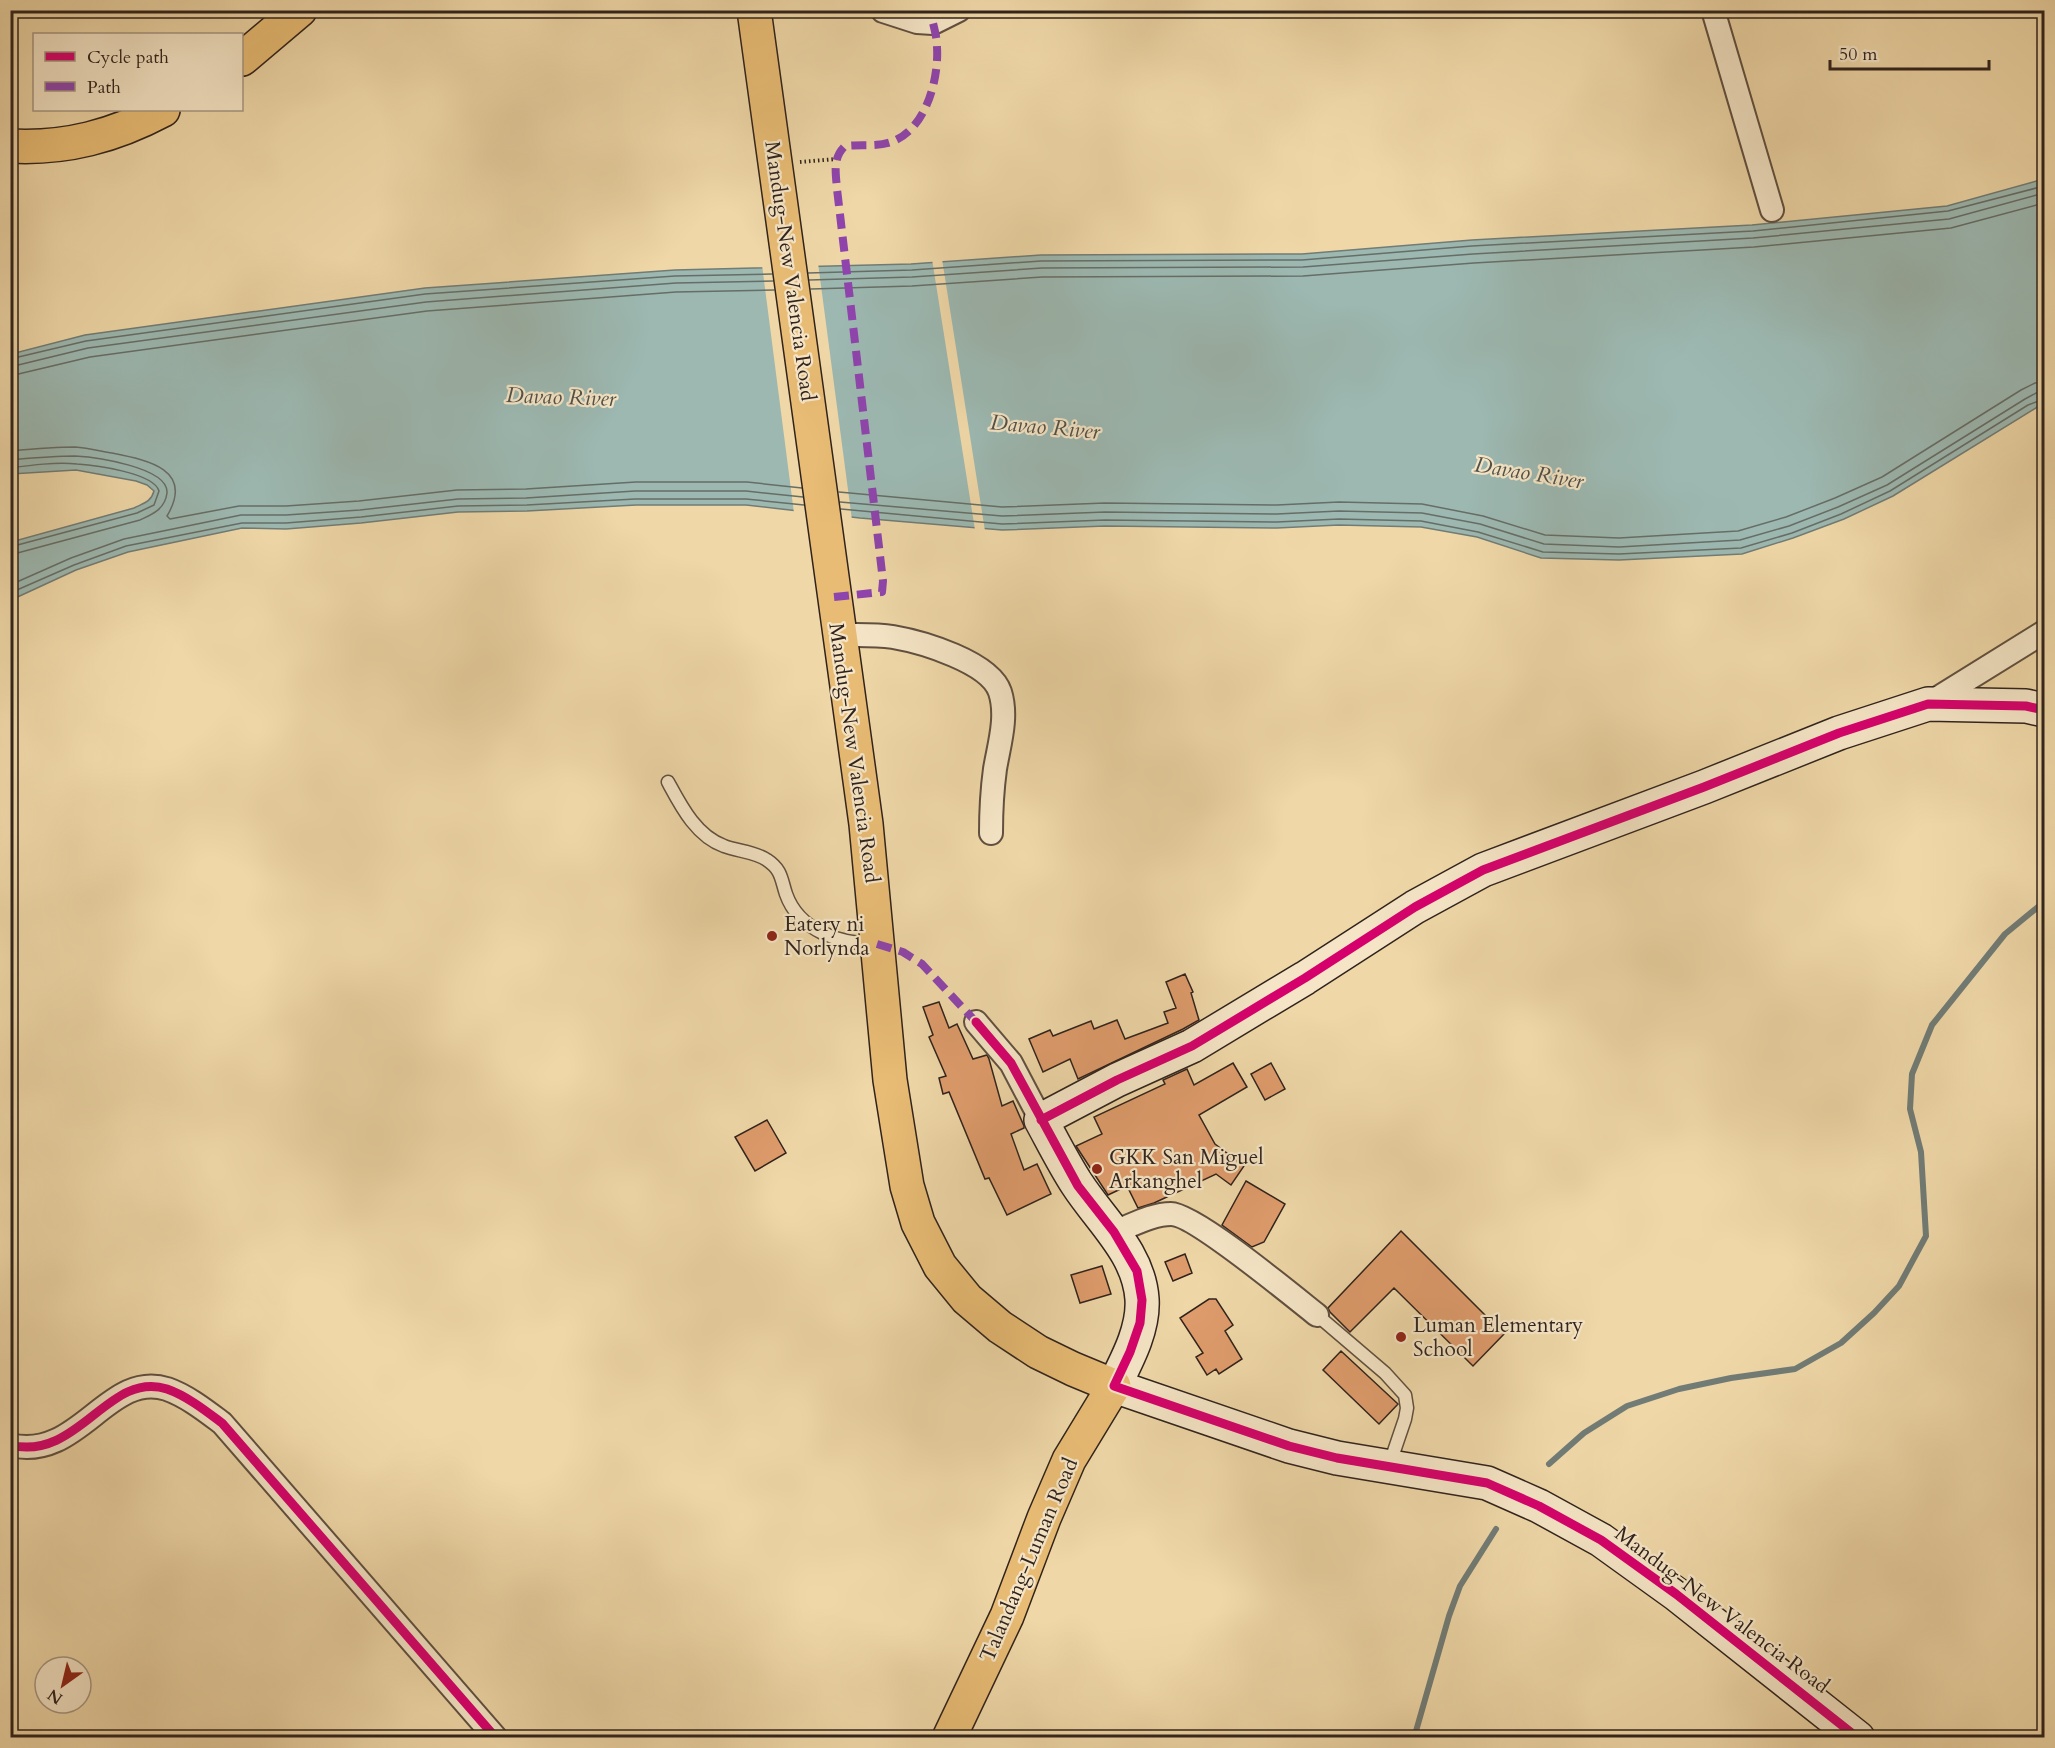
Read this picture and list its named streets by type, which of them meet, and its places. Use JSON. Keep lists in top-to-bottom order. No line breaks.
{"streets":{"main road":["Mandug-New Valencia Road","Talandang-Luman Road"]},"crossings":[["Mandug-New Valencia Road","Talandang-Luman Road"]],"water":["Davao River"],"places":["Eatery ni Norlynda","GKK San Miguel Arkanghel","Luman Elementary School"],"legend":["Cycle path","Path"],"scale_bar":"50 m","north":"bottom left"}
